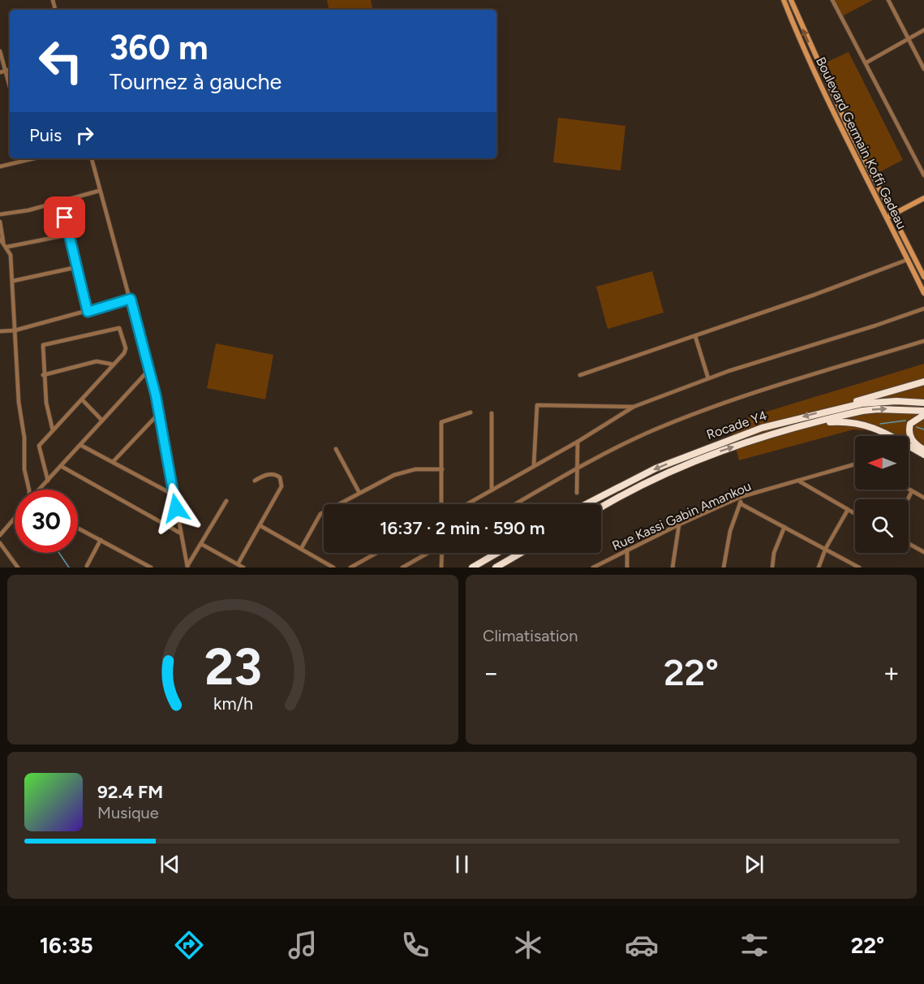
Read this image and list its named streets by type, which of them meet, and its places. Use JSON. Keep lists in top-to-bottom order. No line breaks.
{"streets":{"highway":["Rocade Y4"],"main road":["Boulevard Germain Koffi Gadeau"],"street":["Rue Kassi Gabin Amankou"]},"north":"left","page":{"turn":["360 m","Tournez à gauche"],"then":"Puis","limit":"30","trip":"16:37 · 2 min · 590 m","tile":"Climatisation","heat":["−","22°","+"],"song":["92.4 FM","Musique"],"tabs":["16:35","22°"],"gauge":["23","km/h"]}}
